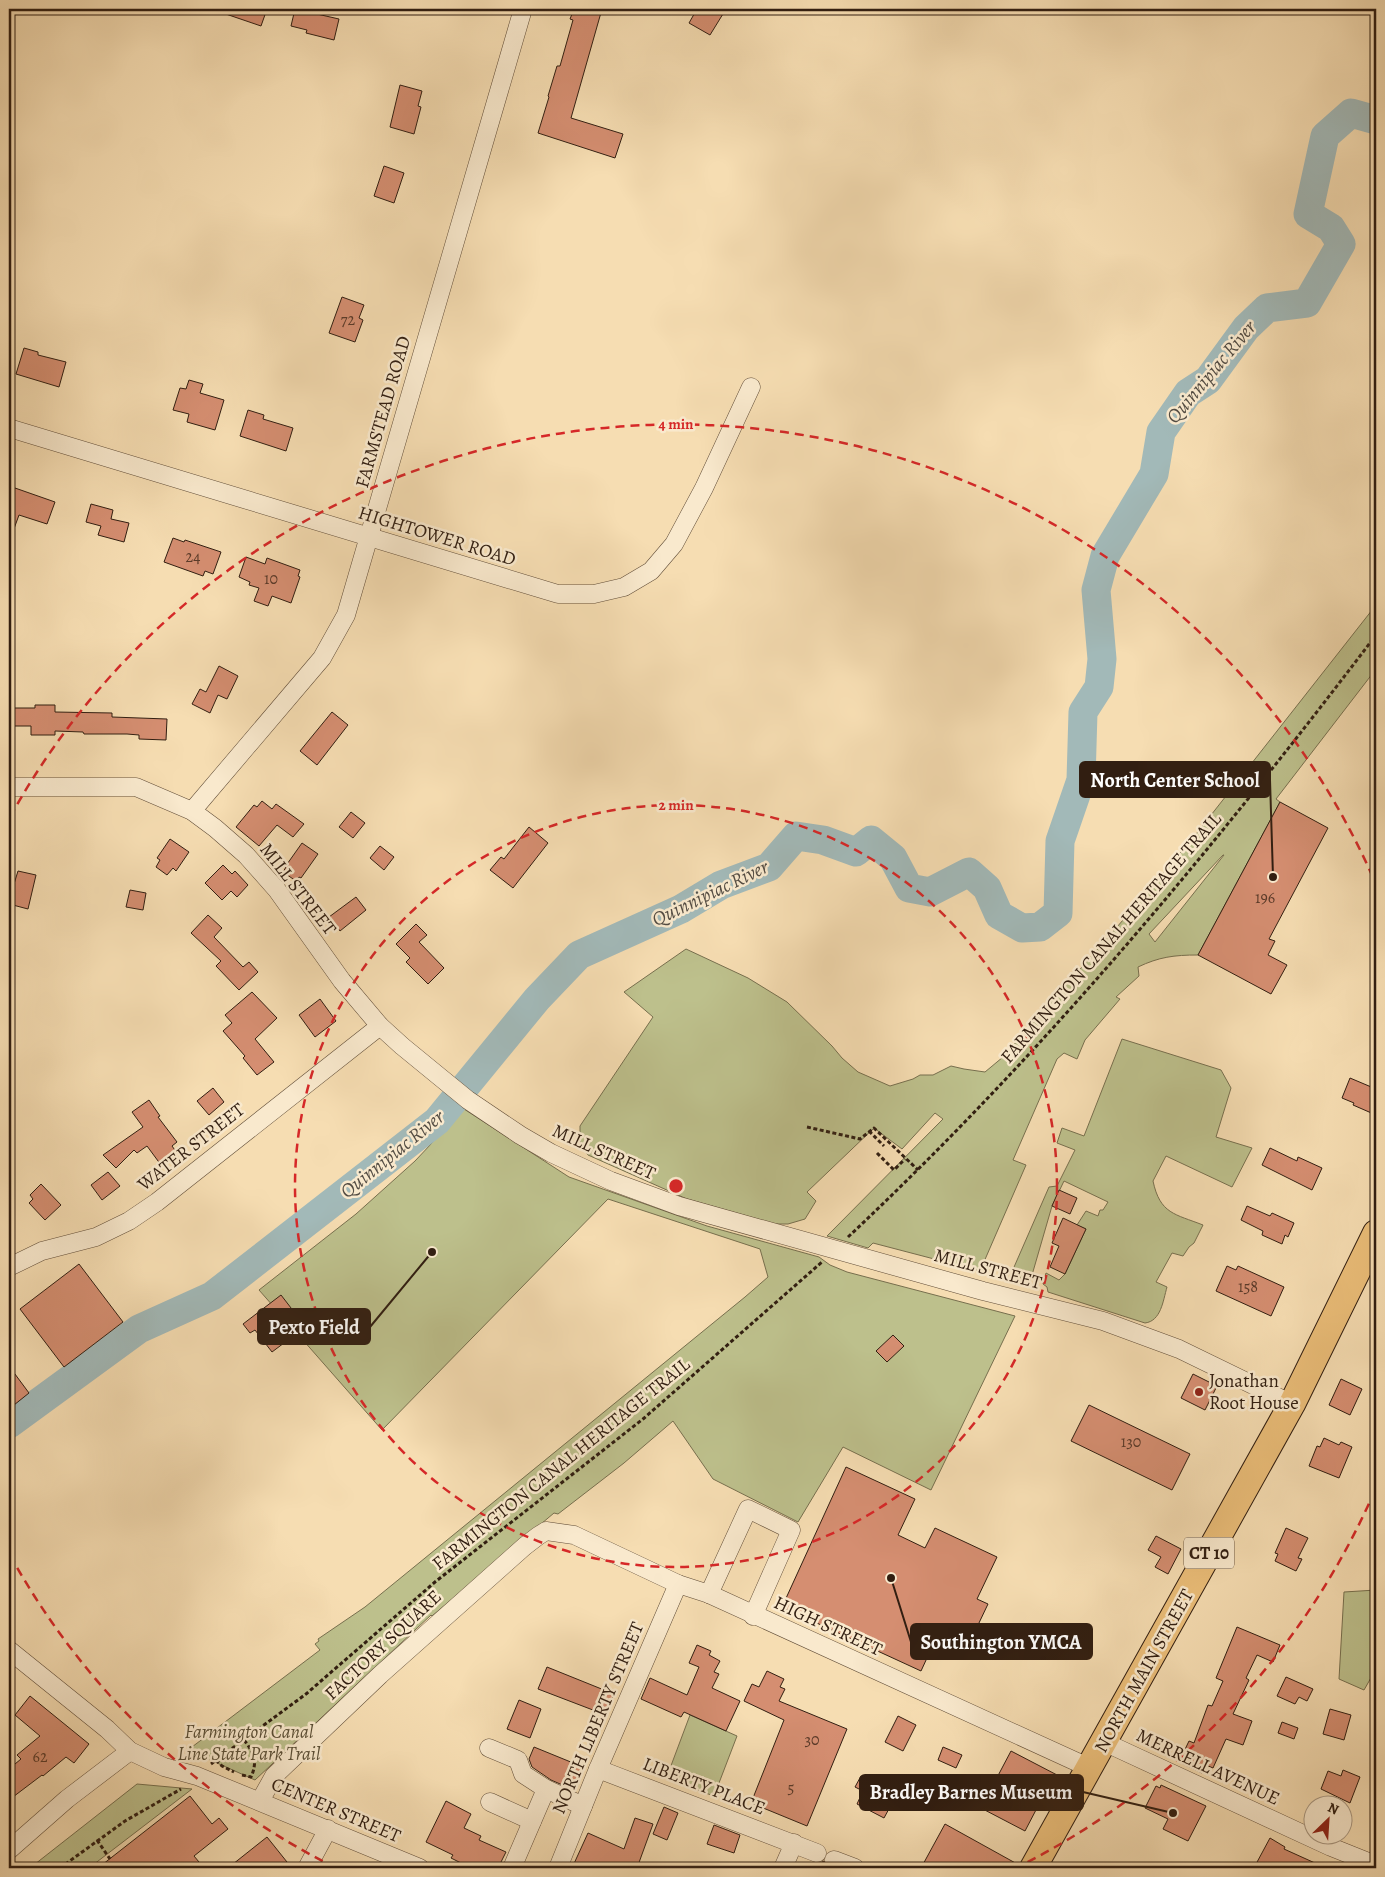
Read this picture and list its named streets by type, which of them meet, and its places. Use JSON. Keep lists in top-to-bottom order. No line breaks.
{"streets":{"highway":["CT 10","NORTH MAIN STREET"],"street":["FARMSTEAD ROAD","HIGHTOWER ROAD","MILL STREET","WATER STREET","HIGH STREET","FACTORY SQUARE","NORTH LIBERTY STREET","MERRELL AVENUE","LIBERTY PLACE","CENTER STREET"],"path":["FARMINGTON CANAL HERITAGE TRAIL"]},"crossings":[["FARMSTEAD ROAD","HIGHTOWER ROAD"],["FARMSTEAD ROAD","MILL STREET"],["MILL STREET","WATER STREET"],["MILL STREET","NORTH MAIN STREET"],["HIGH STREET","FACTORY SQUARE"],["HIGH STREET","NORTH MAIN STREET"],["HIGH STREET","NORTH LIBERTY STREET"],["FACTORY SQUARE","CENTER STREET"],["NORTH MAIN STREET","MERRELL AVENUE"],["NORTH LIBERTY STREET","LIBERTY PLACE"]],"water":["Quinnipiac River"],"parks":["Farmington Canal Line State Park Trail"],"places":["North Center School","Pexto Field","Jonathan Root House","Southington YMCA","Bradley Barnes Museum"],"house_numbers":["72","24","10","196","158","130","30","62","5"],"north":"top right","rings":["4 min","2 min"]}
